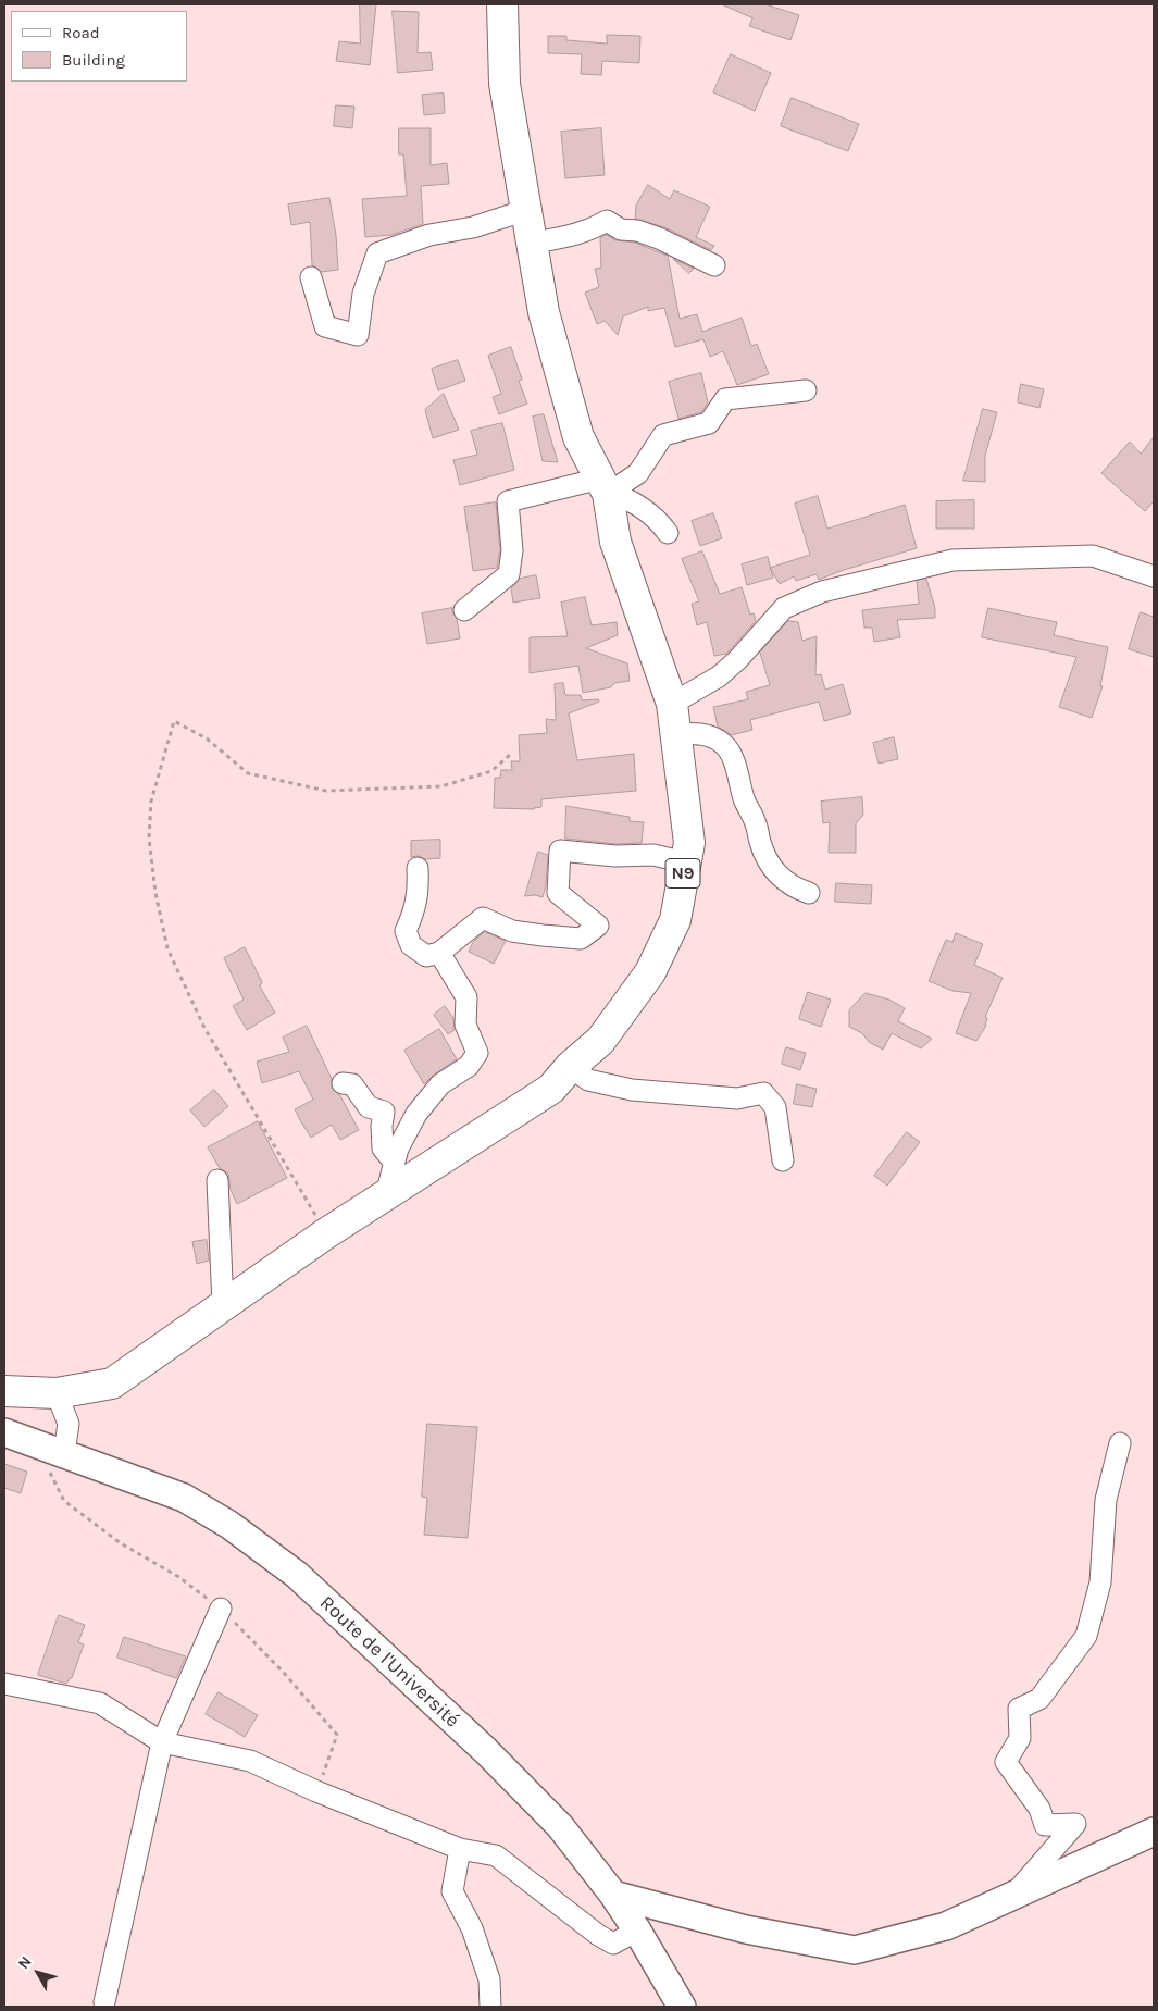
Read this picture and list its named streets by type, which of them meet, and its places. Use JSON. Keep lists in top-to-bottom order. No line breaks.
{"streets":{"highway":["N9"],"main road":["Route de l'Université"]},"legend":["Road","Building"],"north":"top left"}
